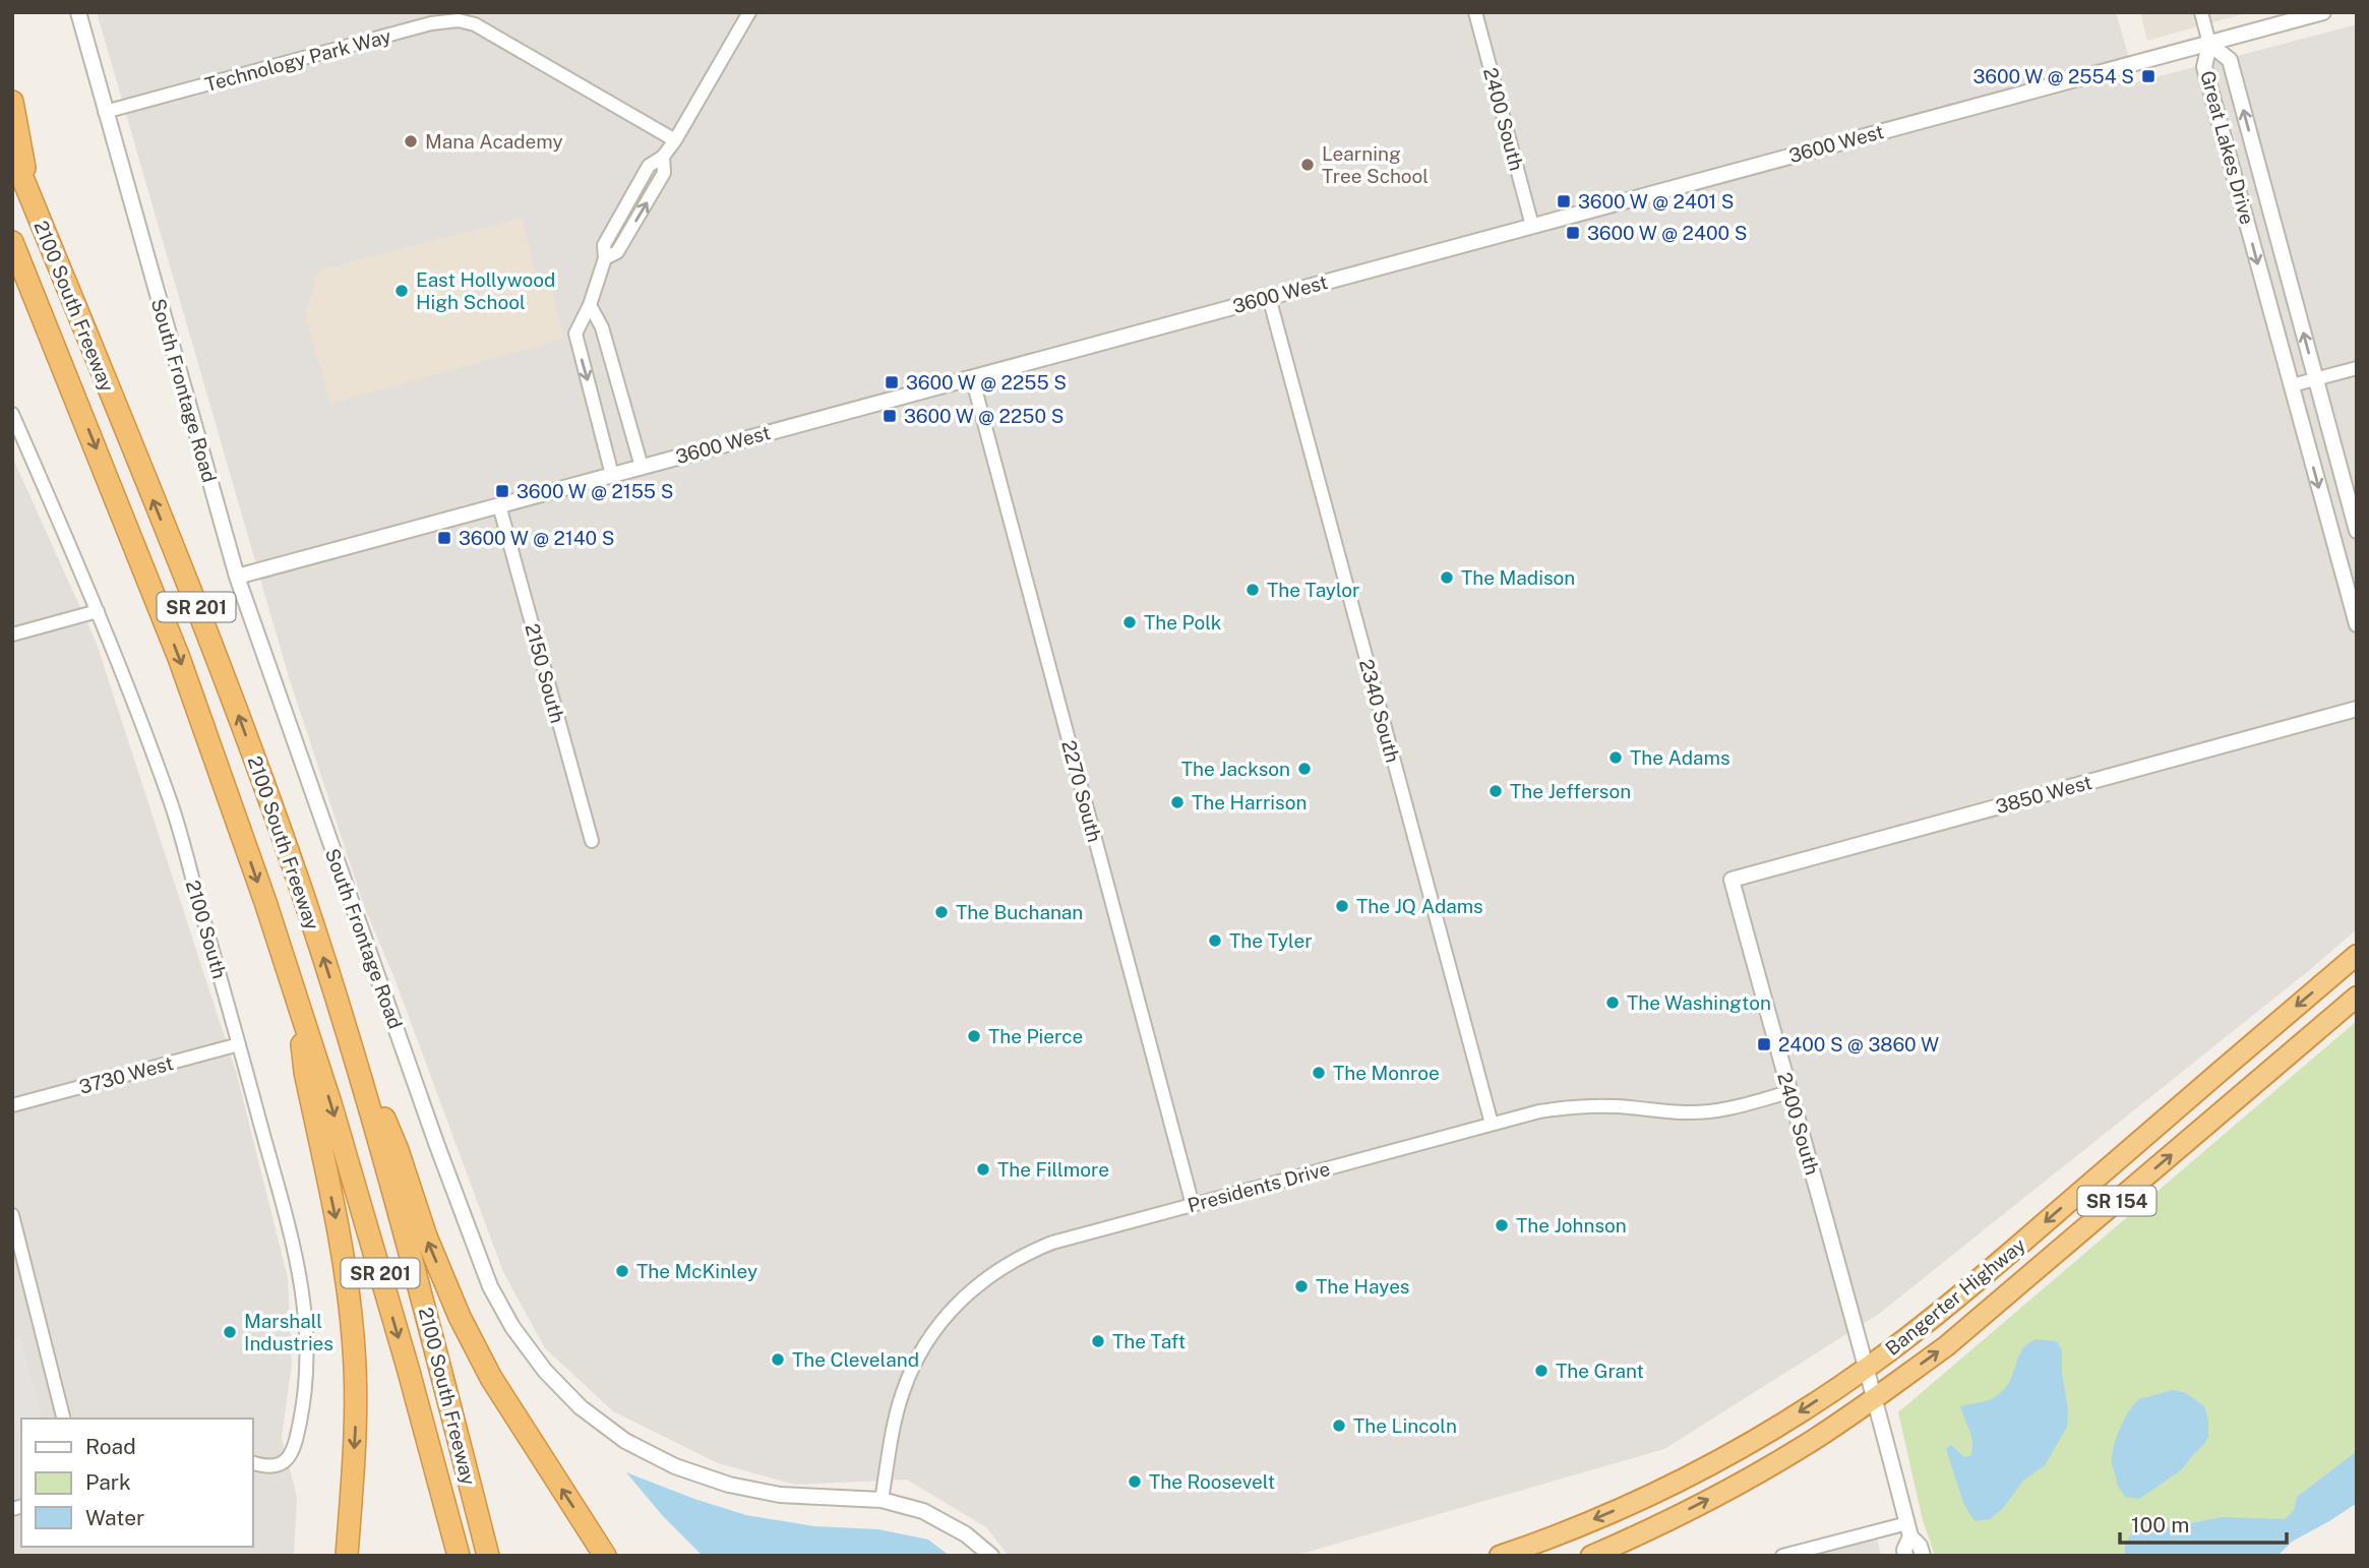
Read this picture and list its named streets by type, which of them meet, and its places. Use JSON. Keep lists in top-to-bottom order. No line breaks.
{"streets":{"highway":["2100 South Freeway","SR 201","SR 154","Bangerter Highway"],"street":["Technology Park Way","2400 South","3600 West","Great Lakes Drive","South Frontage Road","2150 South","2340 South","2270 South","3850 West","2100 South","3730 West","Presidents Drive"]},"crossings":[["Technology Park Way","South Frontage Road"],["2400 South","3600 West"],["2400 South","3850 West"],["2400 South","Presidents Drive"],["2400 South","Bangerter Highway"],["3600 West","Great Lakes Drive"],["3600 West","South Frontage Road"],["3600 West","2150 South"],["3600 West","2340 South"],["3600 West","2270 South"],["South Frontage Road","Presidents Drive"],["2340 South","Presidents Drive"],["2270 South","Presidents Drive"],["2100 South","3730 West"]],"places":{"transit":["3600 W @ 2554 S","3600 W @ 2401 S","3600 W @ 2400 S","3600 W @ 2255 S","3600 W @ 2250 S","3600 W @ 2155 S","3600 W @ 2140 S","2400 S @ 3860 W"],"other":["Mana Academy","Learning Tree School","East Hollywood High School","The Madison","The Taylor","The Polk","The Adams","The Jackson","The Jefferson","The Harrison","The JQ Adams","The Buchanan","The Tyler","The Washington","The Pierce","The Monroe","The Fillmore","The Johnson","The McKinley","The Hayes","Marshall Industries","The Taft","The Cleveland","The Grant","The Lincoln","The Roosevelt"]},"legend":["Road","Park","Water"],"scale_bar":"100 m"}
